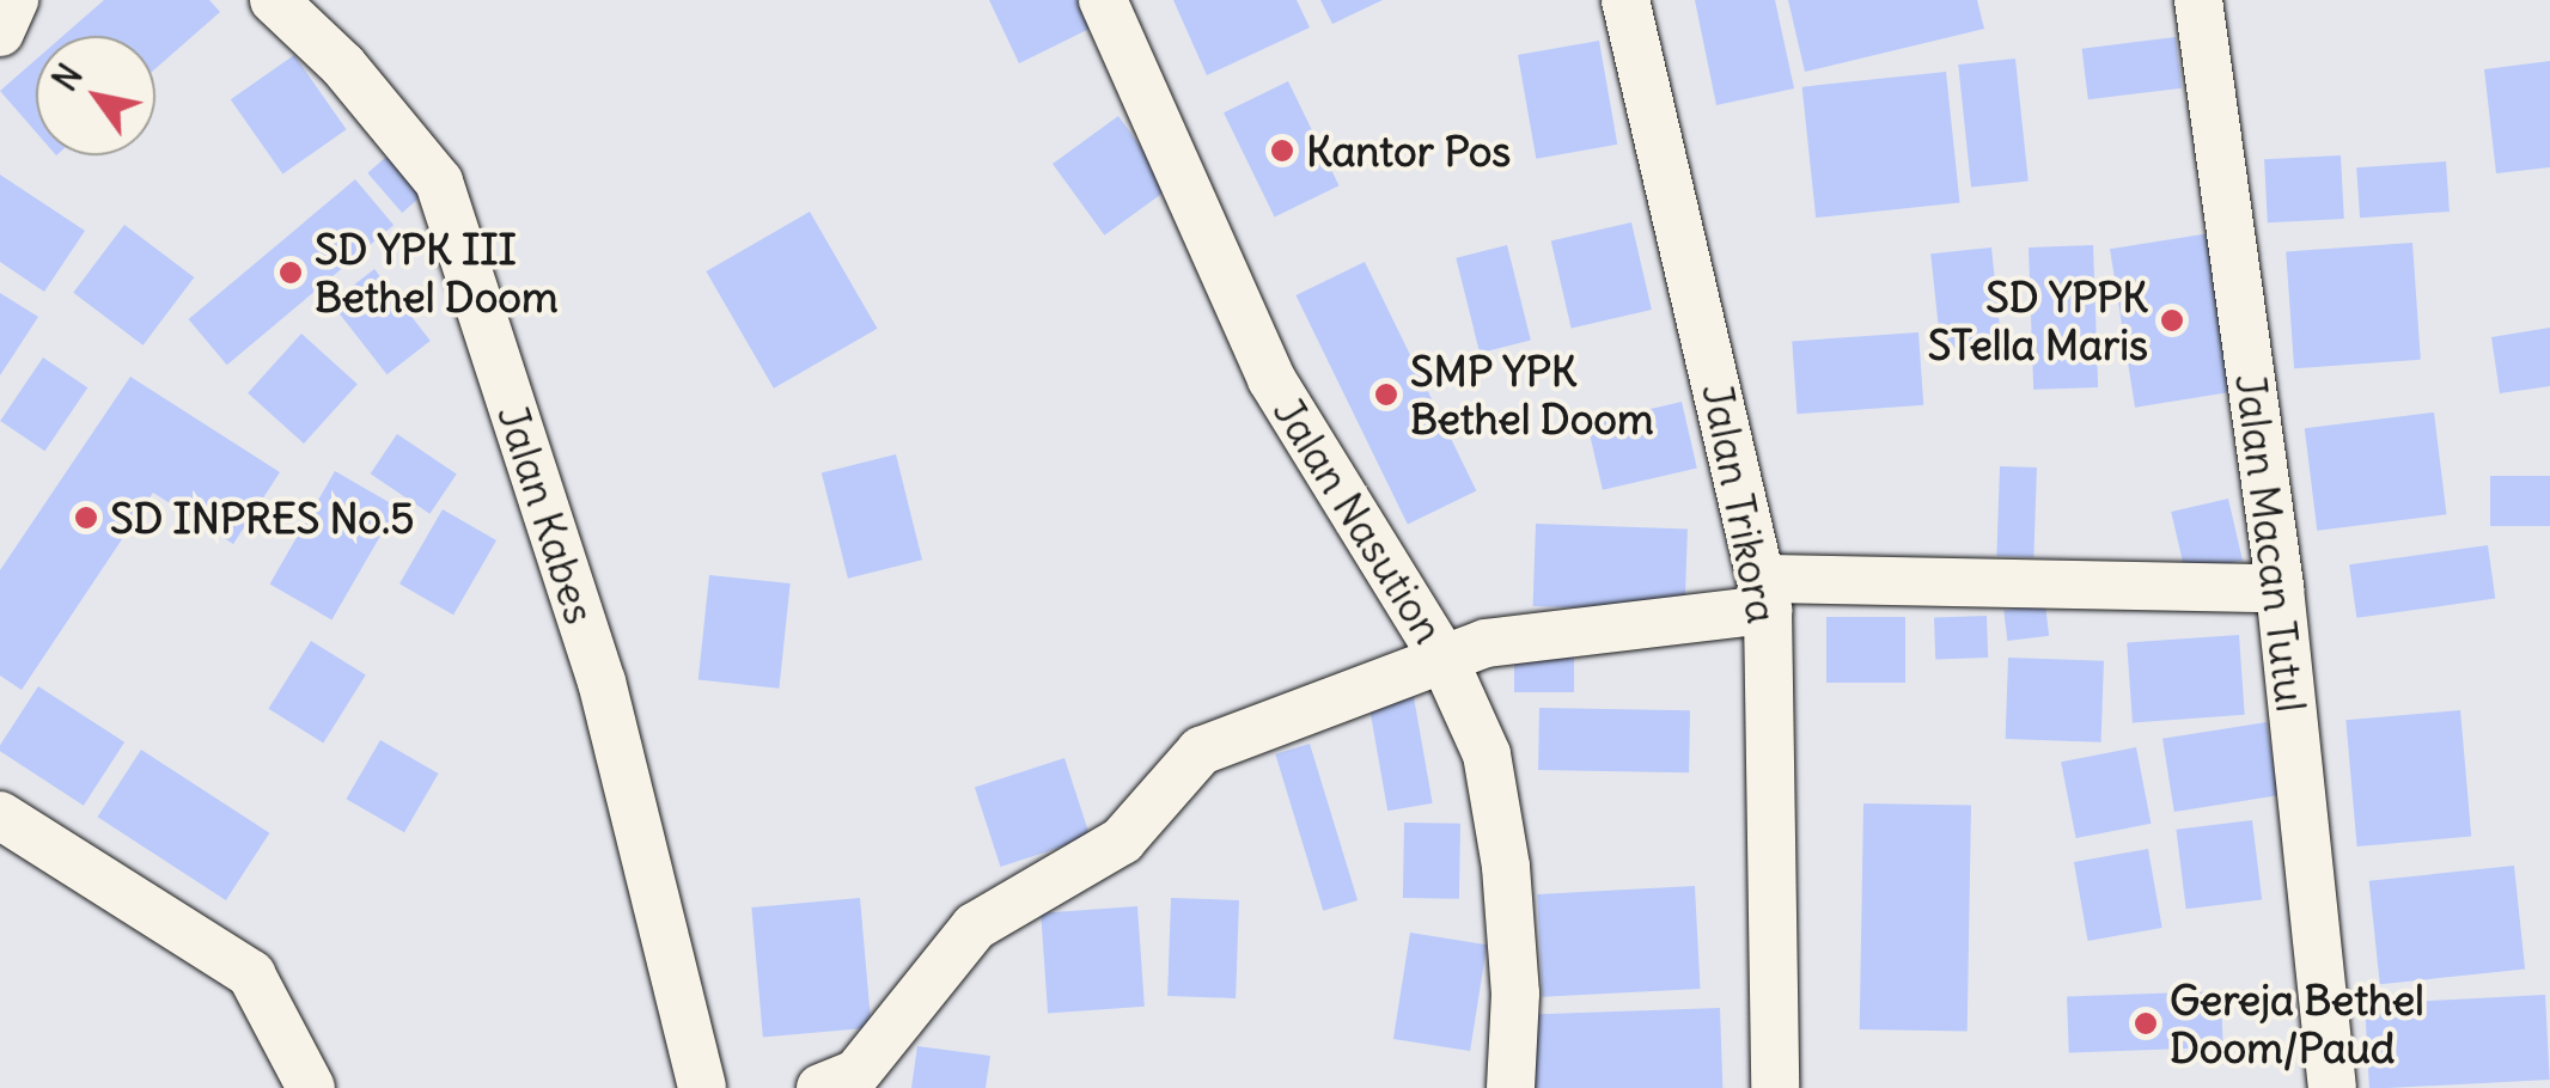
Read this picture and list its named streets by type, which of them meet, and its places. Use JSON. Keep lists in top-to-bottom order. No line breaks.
{"streets":{"street":["Jalan Trikora","Jalan Kabes","Jalan Nasution","Jalan Macan Tutul"]},"places":["Kantor Pos","SD YPK III Bethel Doom","SD YPPK STella Maris","SMP YPK Bethel Doom","SD INPRES No.5","Gereja Bethel Doom/Paud"],"north":"top left"}
